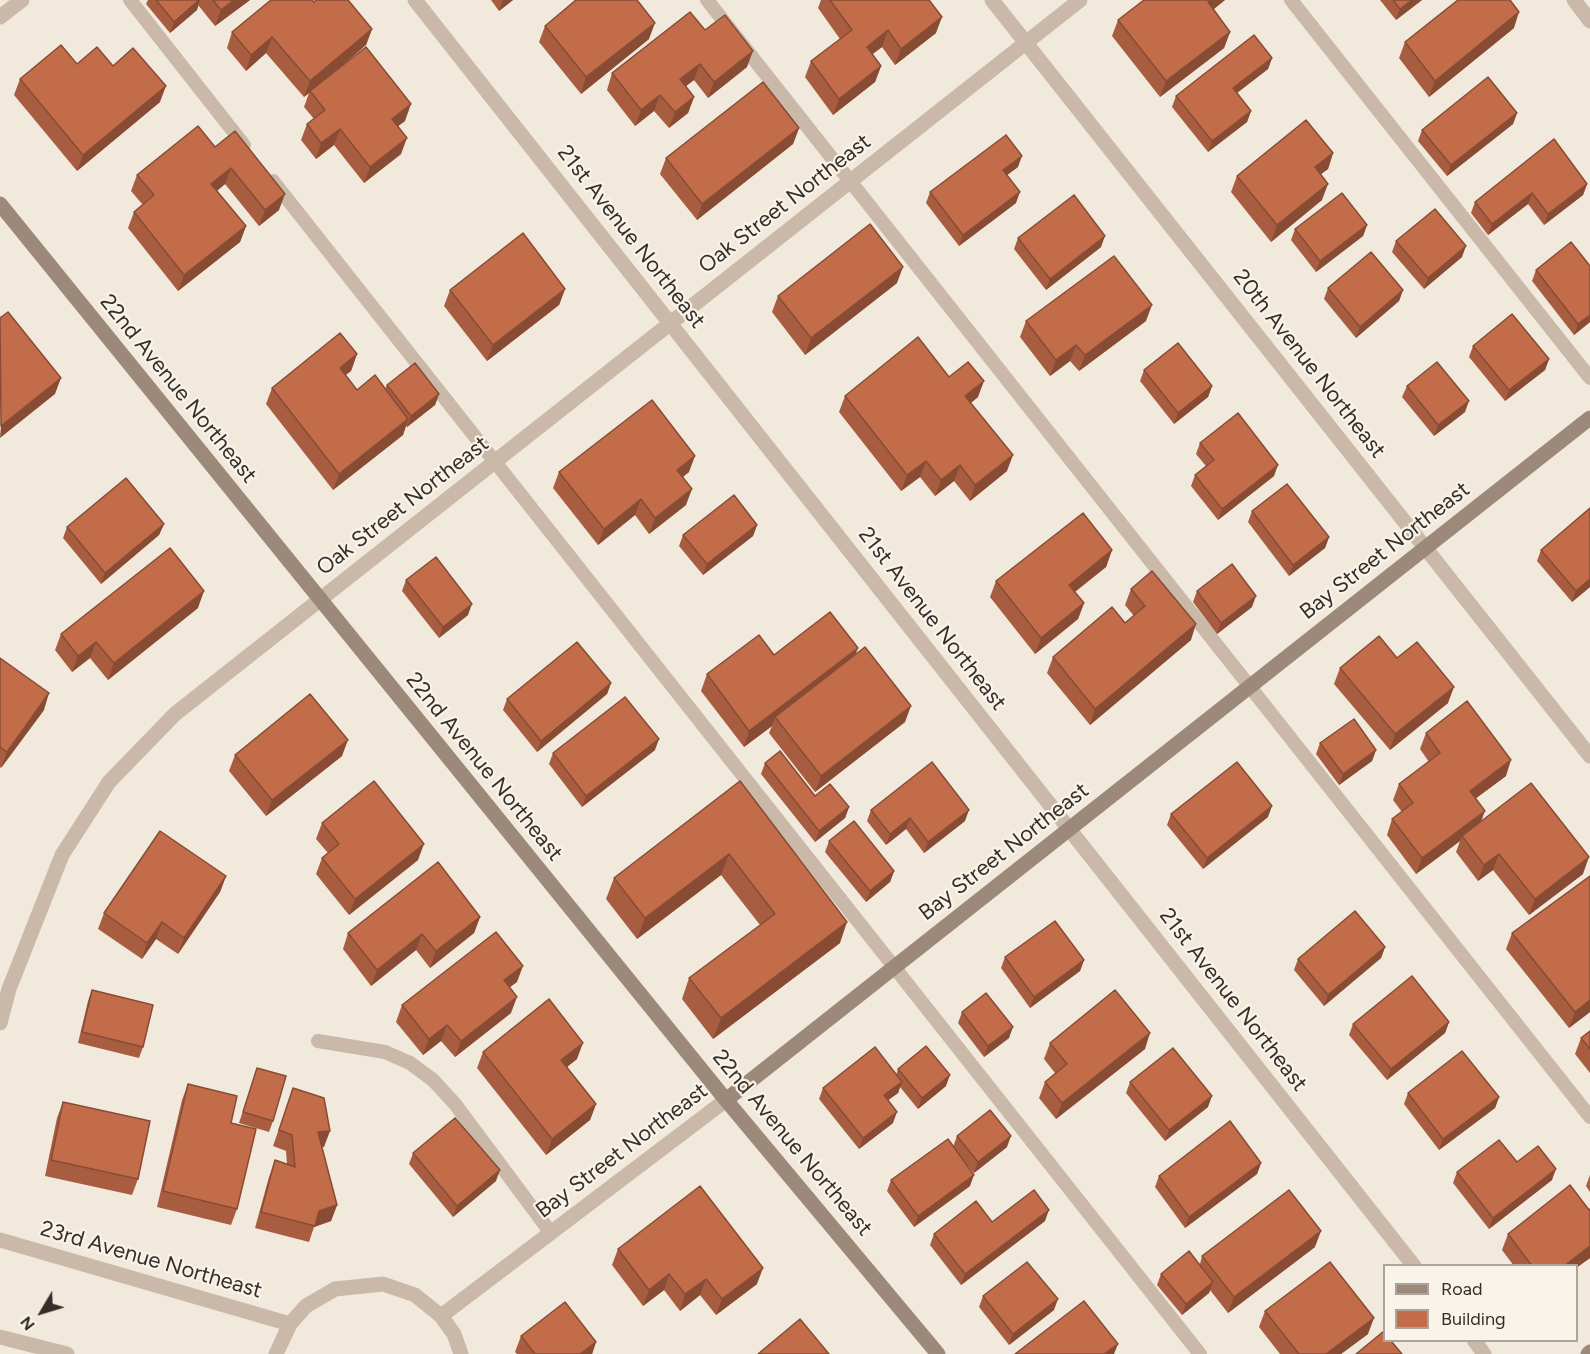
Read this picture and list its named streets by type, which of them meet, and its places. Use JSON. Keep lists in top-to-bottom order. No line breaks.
{"streets":{"street":["Oak Street Northeast","21st Avenue Northeast","20th Avenue Northeast","22nd Avenue Northeast","Bay Street Northeast","23rd Avenue Northeast"]},"crossings":[["Oak Street Northeast","21st Avenue Northeast"],["Oak Street Northeast","20th Avenue Northeast"],["Oak Street Northeast","22nd Avenue Northeast"],["21st Avenue Northeast","Bay Street Northeast"],["20th Avenue Northeast","Bay Street Northeast"],["22nd Avenue Northeast","Bay Street Northeast"]],"legend":["Road","Building"],"north":"bottom left"}
